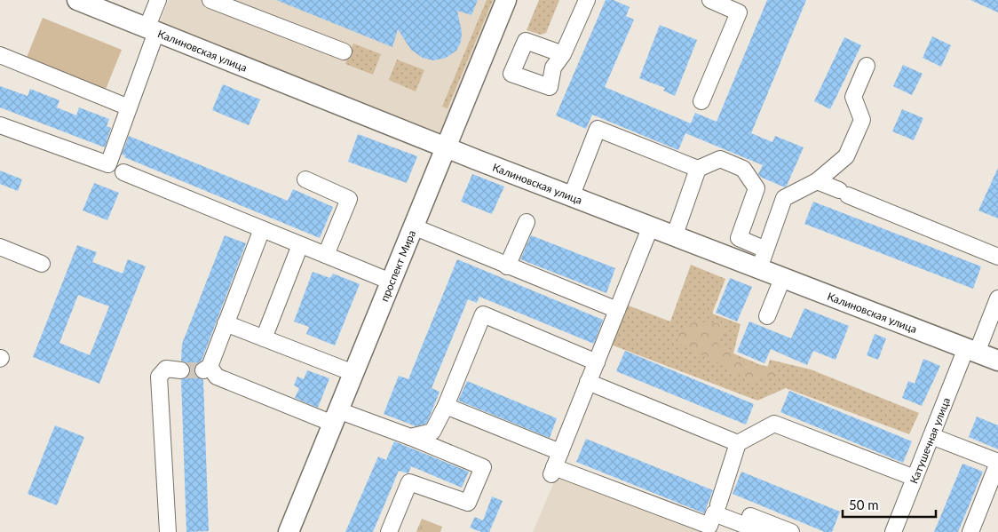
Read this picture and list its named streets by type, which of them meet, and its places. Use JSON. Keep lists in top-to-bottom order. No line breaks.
{"streets":{"main road":["Калиновская улица","проспект Мира"],"street":["Катушечная улица"]},"crossings":[["Калиновская улица","проспект Мира"],["Калиновская улица","Катушечная улица"]],"scale_bar":"50 m"}
